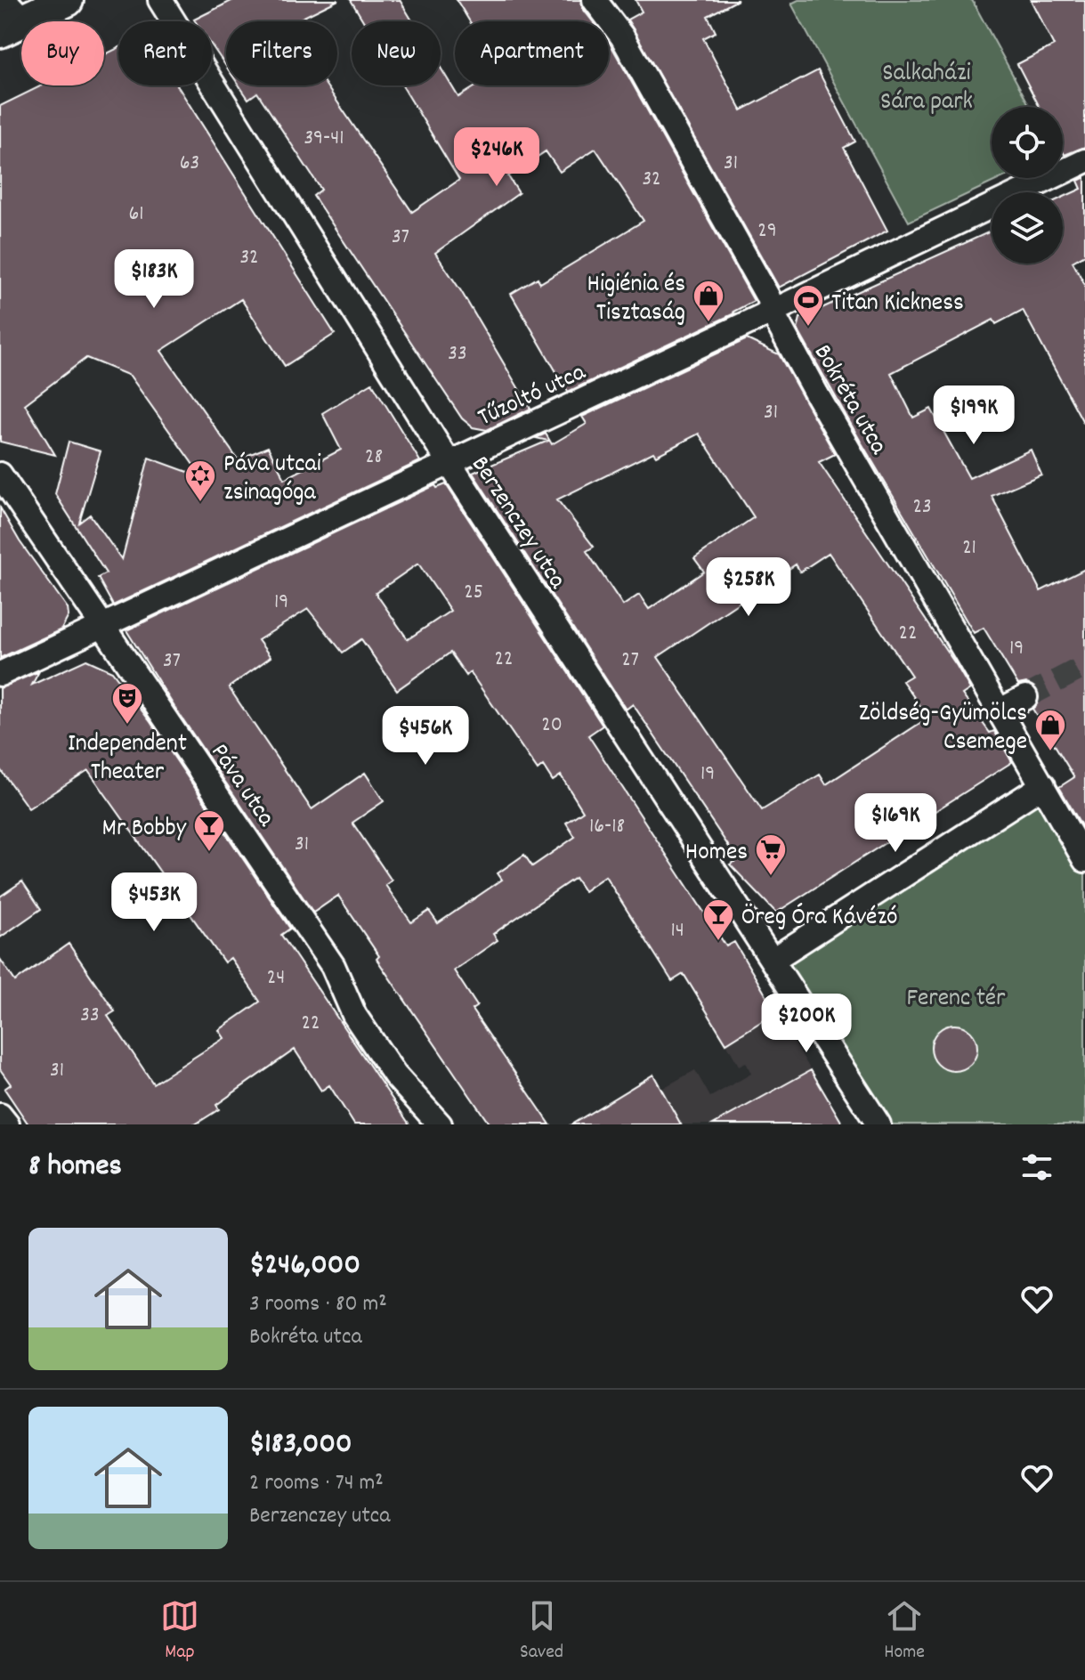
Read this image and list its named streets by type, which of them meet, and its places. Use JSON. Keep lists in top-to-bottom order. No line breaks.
{"streets":{"street":["Tűzoltó utca","Bokréta utca","Berzenczey utca","Páva utca"]},"crossings":[["Tűzoltó utca","Bokréta utca"],["Tűzoltó utca","Berzenczey utca"],["Tűzoltó utca","Páva utca"]],"parks":["Salkaházi Sára park","Ferenc tér"],"places":{"shop":["Higiénia és Tisztaság","Zöldség-Gyümölcs Csemege"],"sports":["Titan Kickness"],"synagogue":["Páva utcai zsinagóga"],"theatre":["Independent Theater"],"bar":["Mr Bobby","Öreg Óra Kávézó"],"supermarket":["Homes"]},"house_numbers":["39-41","63","31","32","61","29","37","32","33","31","28","23","21","25","19","22","19","22","27","37","20","19","16-18","31","14","24","33","22","31"],"page":{"chip":["Buy","Rent","Filters","New","Apartment"],"price":["$246K","$183K","$199K","$258K","$456K","$169K","$453K","$200K"],"heading":"8 homes","list":[{"name":"$246,000","note":"3 rooms · 80 m² · Bokréta utca"},{"name":"$183,000","note":"2 rooms · 74 m² · Berzenczey utca"}],"tabs":["Map","Saved","Home"]}}
